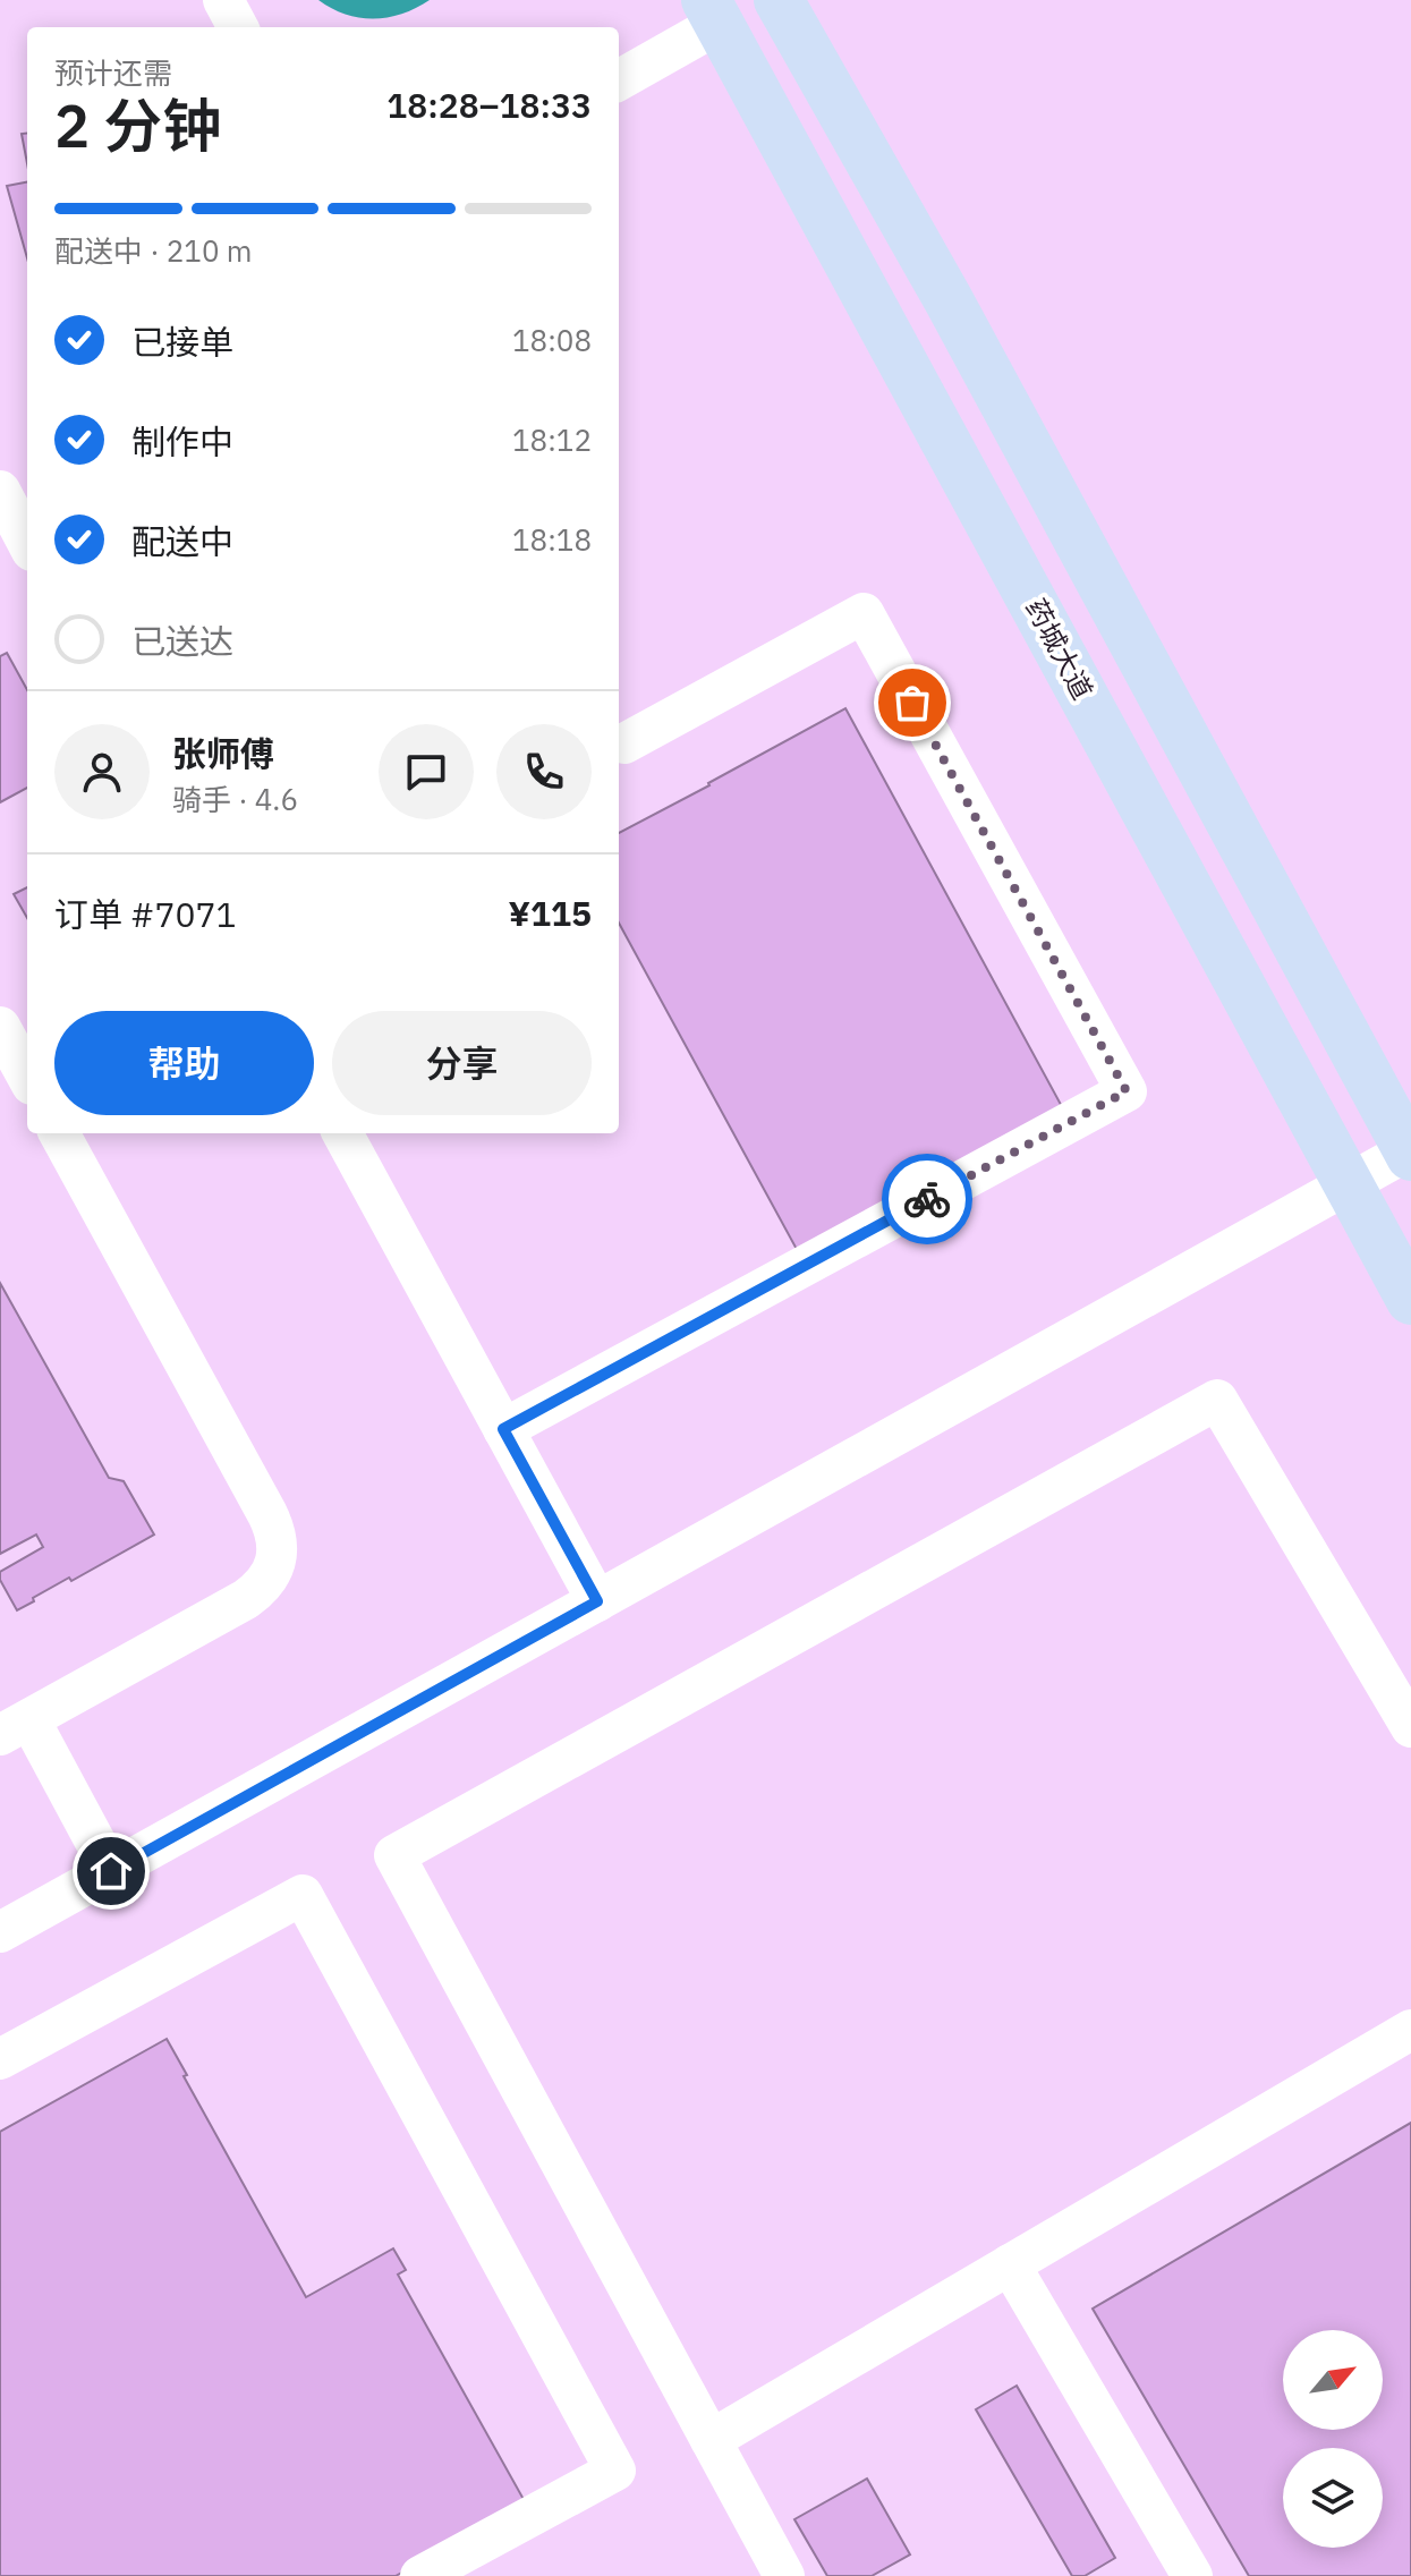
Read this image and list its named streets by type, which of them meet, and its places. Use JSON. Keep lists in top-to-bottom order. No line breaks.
{"streets":{"main road":["药城大道"]},"north":"top right","page":{"heading":["2 分钟","预计还需","18:28–18:33"],"panel":["张师傅","骑手 · 4.6","订单 #7071","¥115"],"bar":"配送中 · 210 m","list":[["已接单","18:08"],["制作中","18:12"],["配送中","18:18"],"已送达"],"buttons":["帮助","分享"]}}
